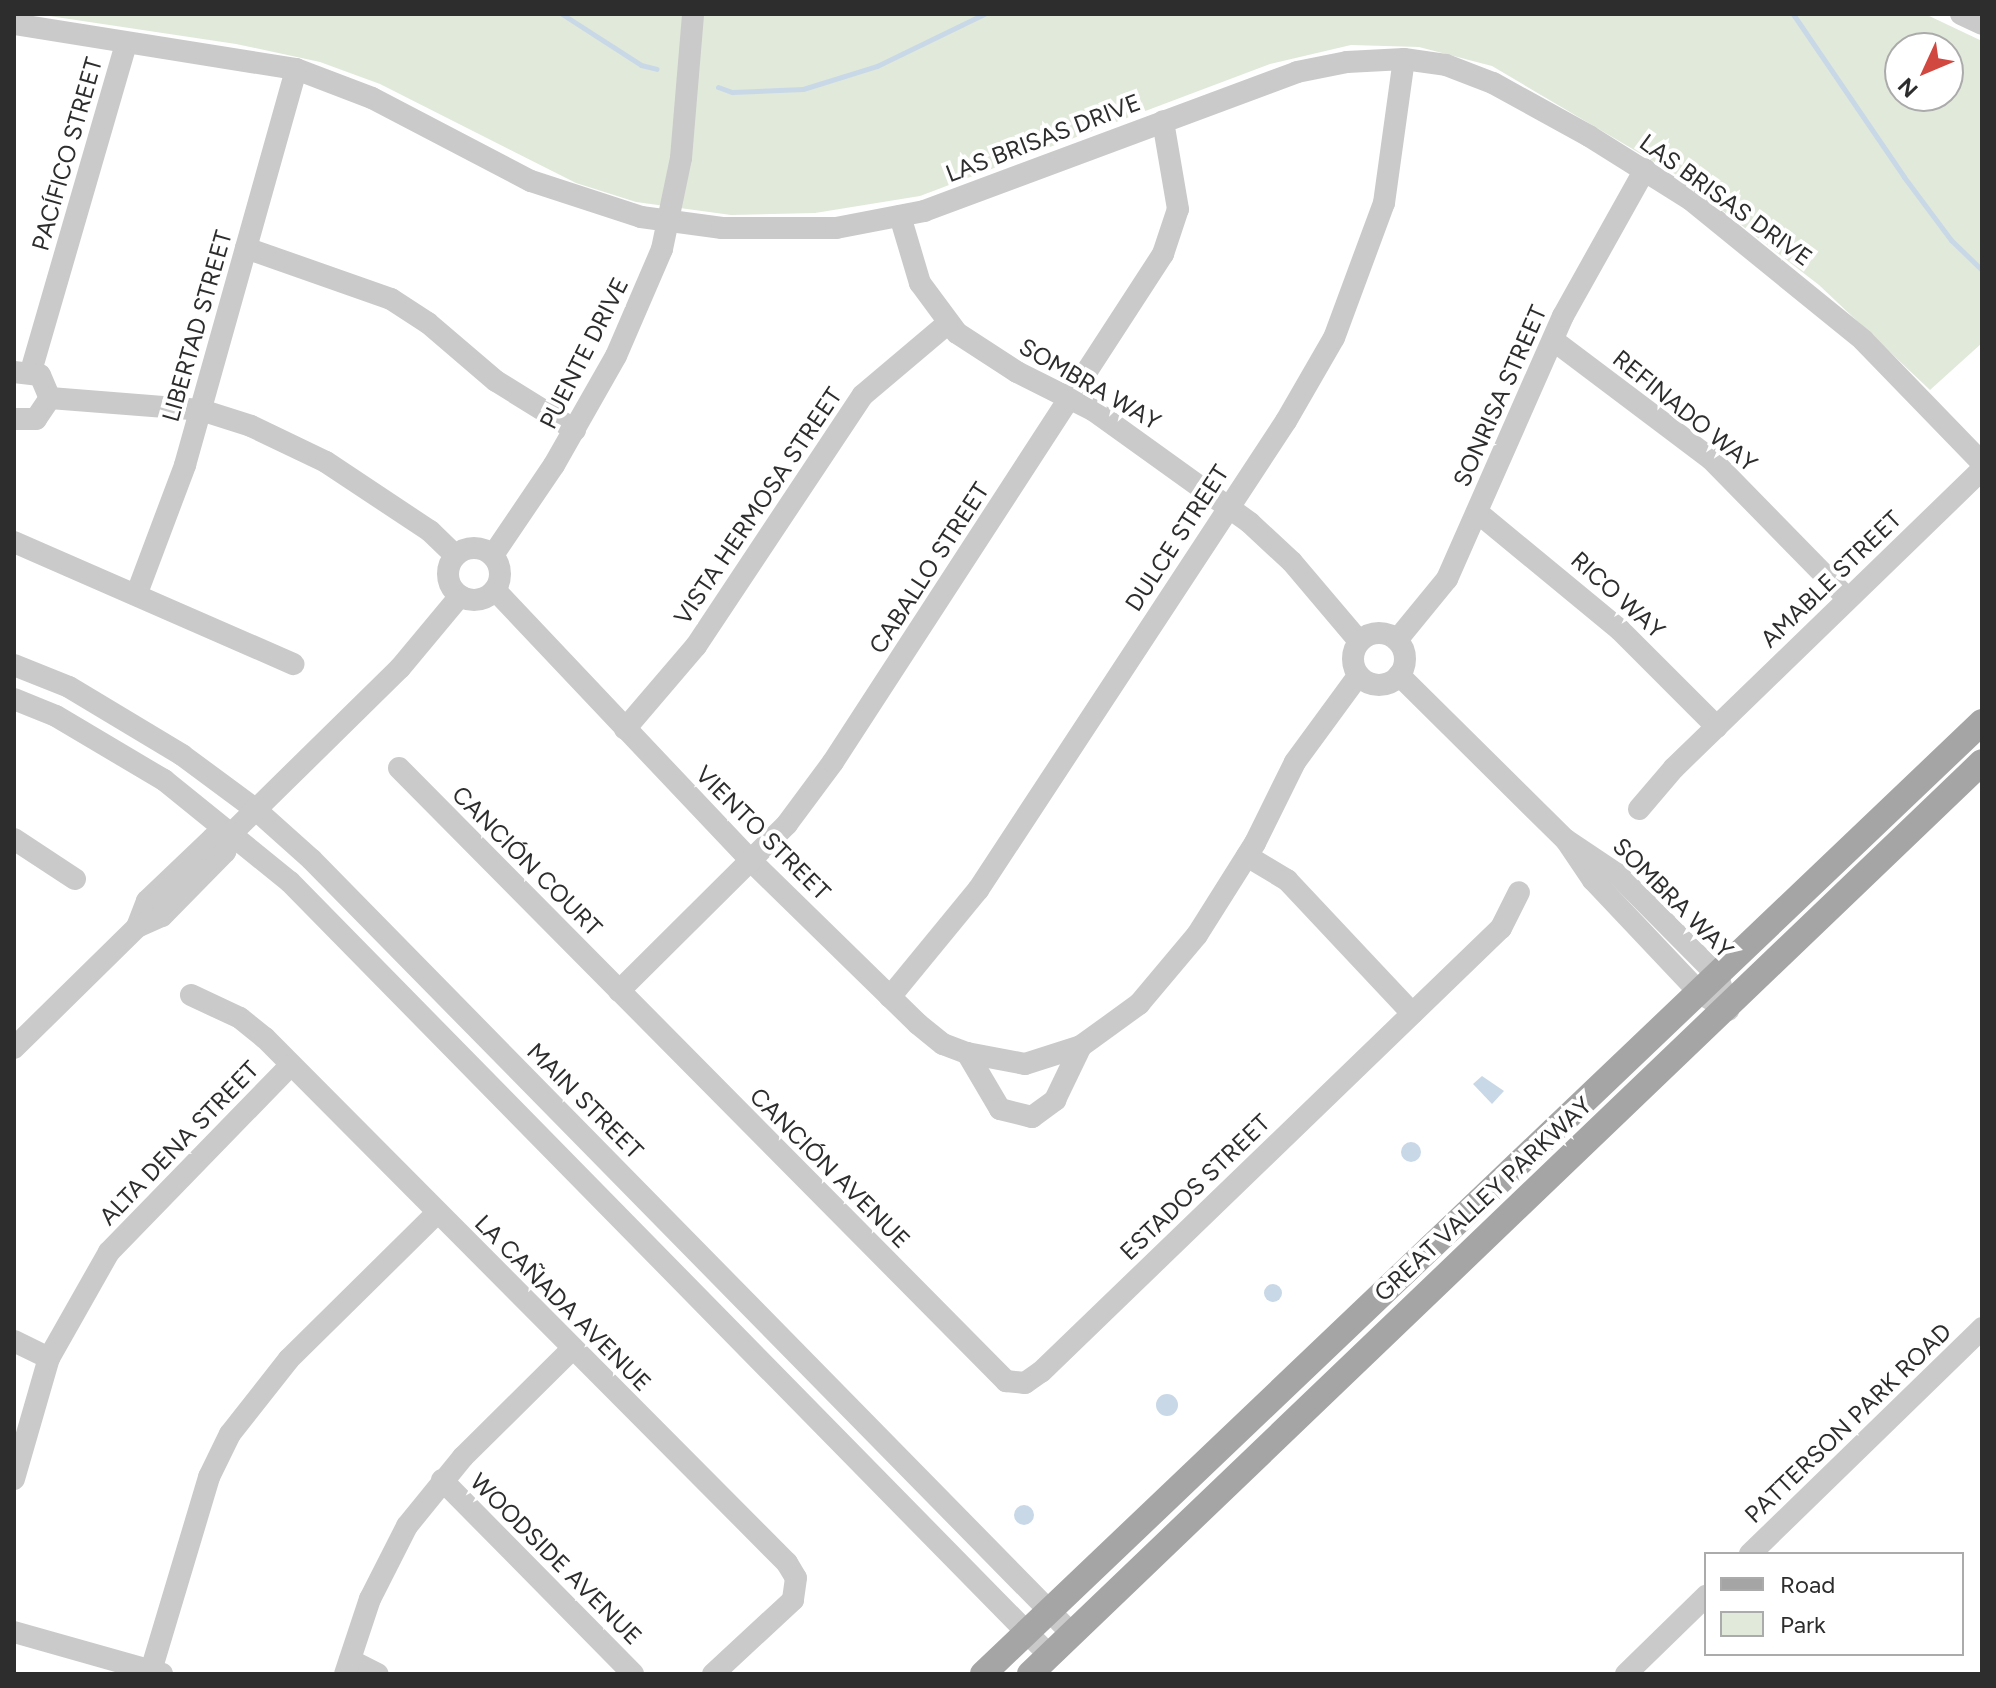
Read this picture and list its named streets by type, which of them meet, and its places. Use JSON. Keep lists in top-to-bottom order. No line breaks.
{"streets":{"main road":["GREAT VALLEY PARKWAY"],"street":["LAS BRISAS DRIVE","PACÍFICO STREET","LIBERTAD STREET","PUENTE DRIVE","SOMBRA WAY","SONRISA STREET","REFINADO WAY","VISTA HERMOSA STREET","DULCE STREET","CABALLO STREET","AMABLE STREET","RICO WAY","VIENTO STREET","CANCIÓN COURT","MAIN STREET","ALTA DENA STREET","CANCIÓN AVENUE","ESTADOS STREET","LA CAÑADA AVENUE","PATTERSON PARK ROAD","WOODSIDE AVENUE"]},"crossings":[["LAS BRISAS DRIVE","PACÍFICO STREET"],["LAS BRISAS DRIVE","LIBERTAD STREET"],["LAS BRISAS DRIVE","PUENTE DRIVE"],["LAS BRISAS DRIVE","SOMBRA WAY"],["LAS BRISAS DRIVE","SONRISA STREET"],["LAS BRISAS DRIVE","DULCE STREET"],["LAS BRISAS DRIVE","CABALLO STREET"],["PUENTE DRIVE","VIENTO STREET"],["SOMBRA WAY","SONRISA STREET"],["SOMBRA WAY","VISTA HERMOSA STREET"],["SOMBRA WAY","DULCE STREET"],["SOMBRA WAY","CABALLO STREET"],["SOMBRA WAY","GREAT VALLEY PARKWAY"],["SONRISA STREET","REFINADO WAY"],["SONRISA STREET","RICO WAY"],["REFINADO WAY","AMABLE STREET"],["VISTA HERMOSA STREET","VIENTO STREET"],["DULCE STREET","VIENTO STREET"],["CABALLO STREET","VIENTO STREET"],["CABALLO STREET","CANCIÓN COURT"],["CABALLO STREET","CANCIÓN AVENUE"],["AMABLE STREET","RICO WAY"],["CANCIÓN COURT","CANCIÓN AVENUE"],["MAIN STREET","GREAT VALLEY PARKWAY"],["ALTA DENA STREET","LA CAÑADA AVENUE"],["CANCIÓN AVENUE","ESTADOS STREET"]],"legend":["Road","Park"],"north":"bottom left"}
